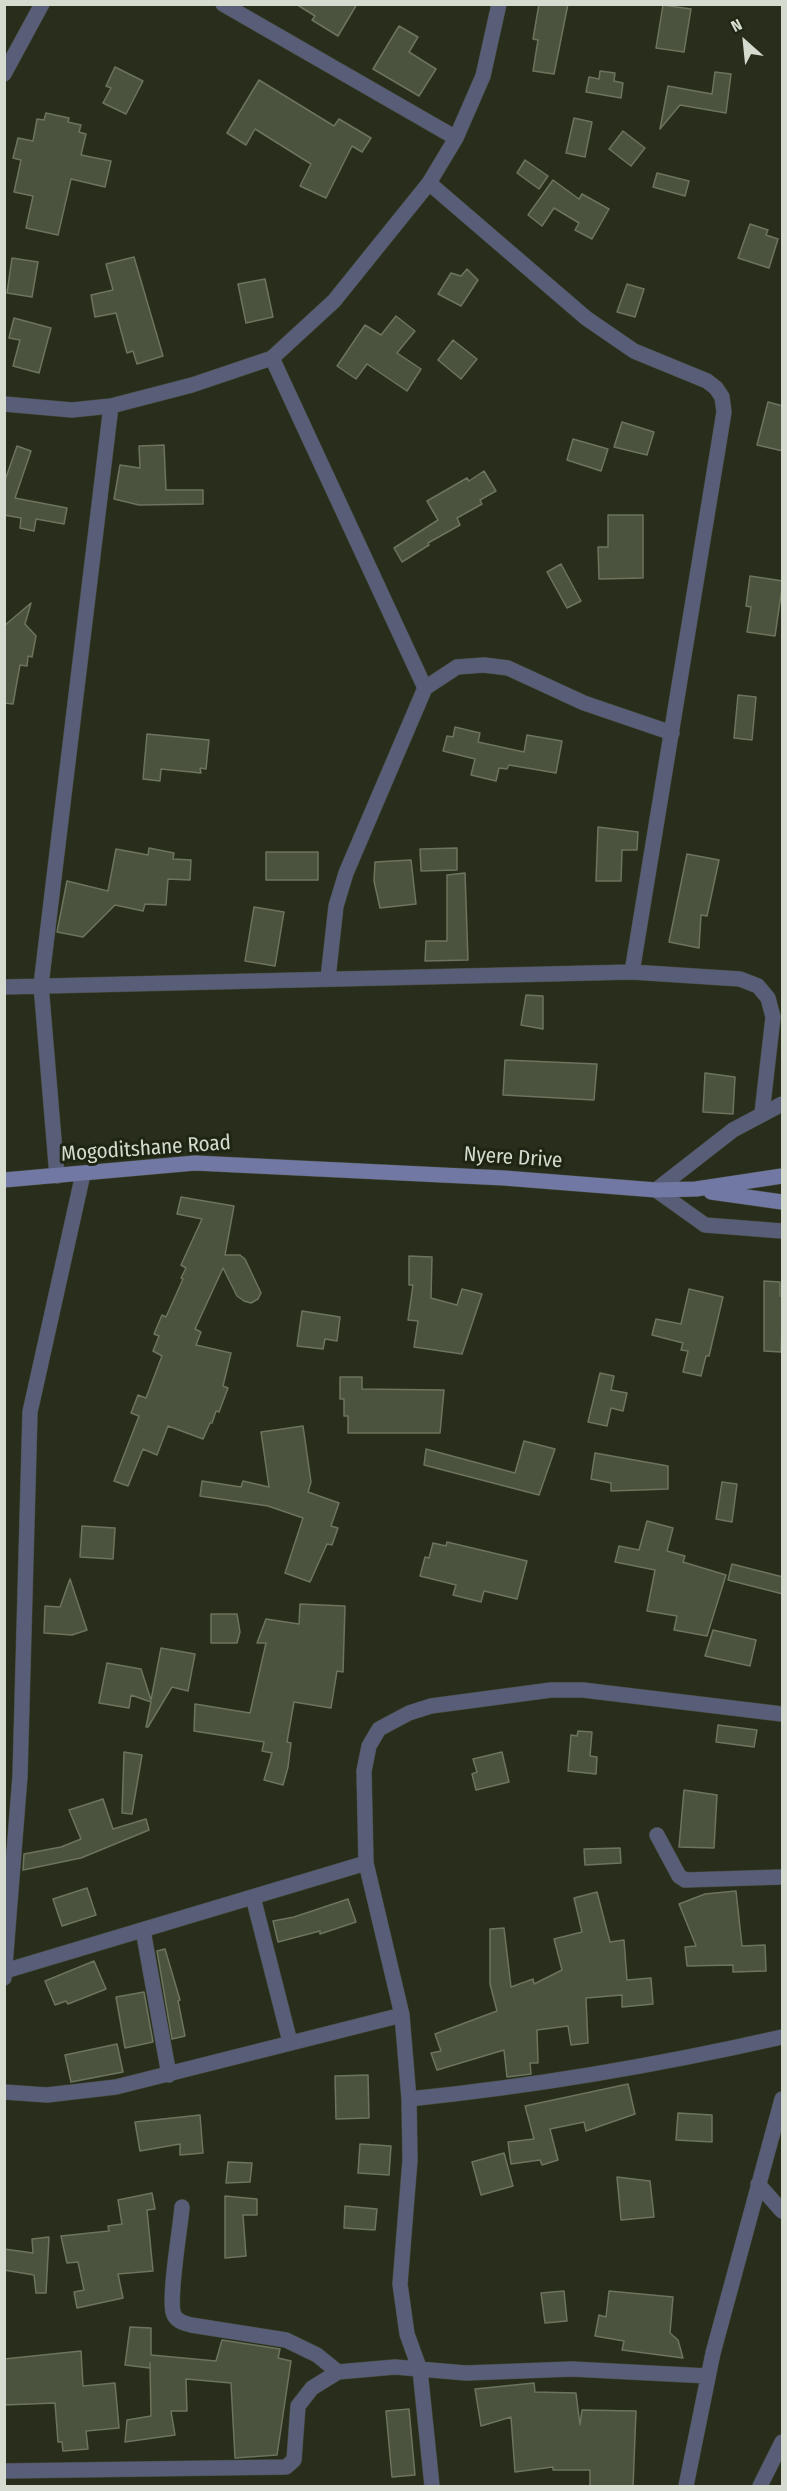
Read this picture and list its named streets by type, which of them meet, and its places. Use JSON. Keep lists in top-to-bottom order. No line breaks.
{"streets":{"main road":["Mogoditshane Road","Nyere Drive"]},"crossings":[["Mogoditshane Road","Nyere Drive"]],"north":"top left"}
